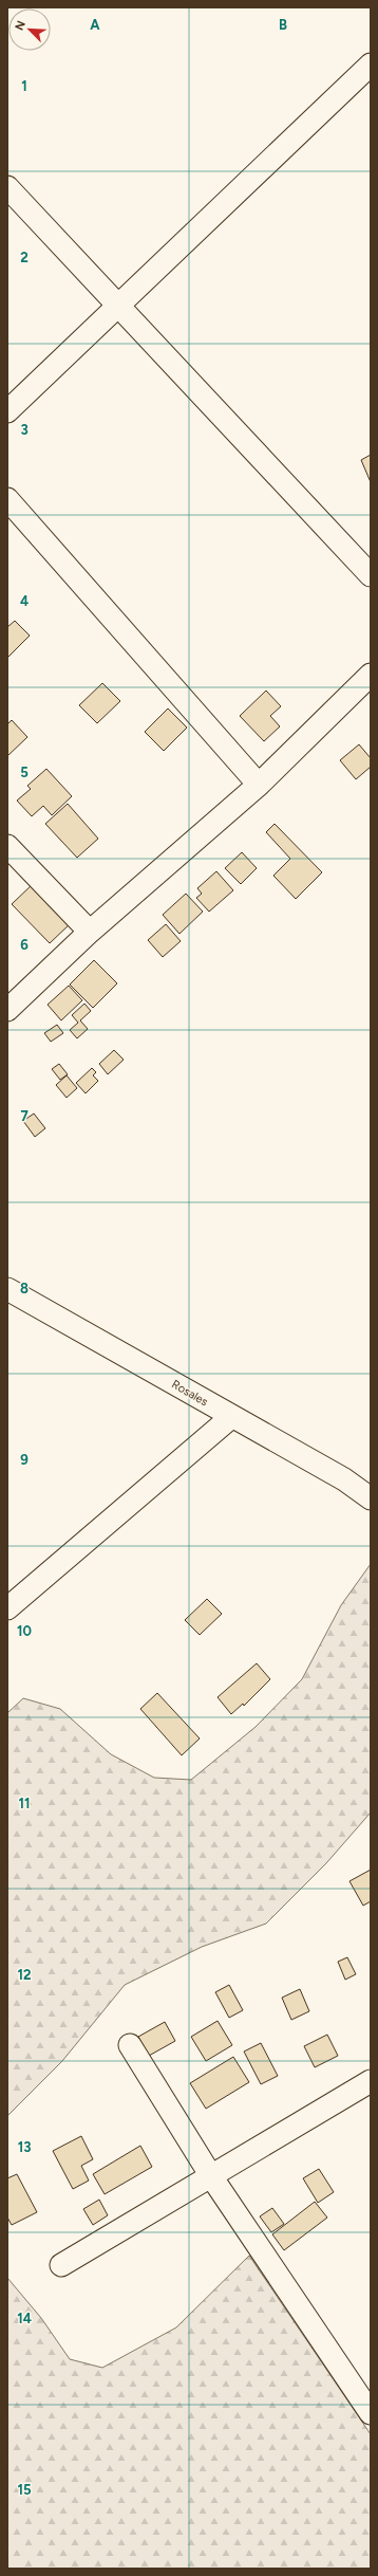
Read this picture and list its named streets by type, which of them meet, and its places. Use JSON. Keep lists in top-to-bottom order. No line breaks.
{"streets":{"street":["Rosales"]},"north":"top left","grid":{"columns":["A","B"],"rows":["1","2","3","4","5","6","7","8","9","10","11","12","13","14","15"]}}
